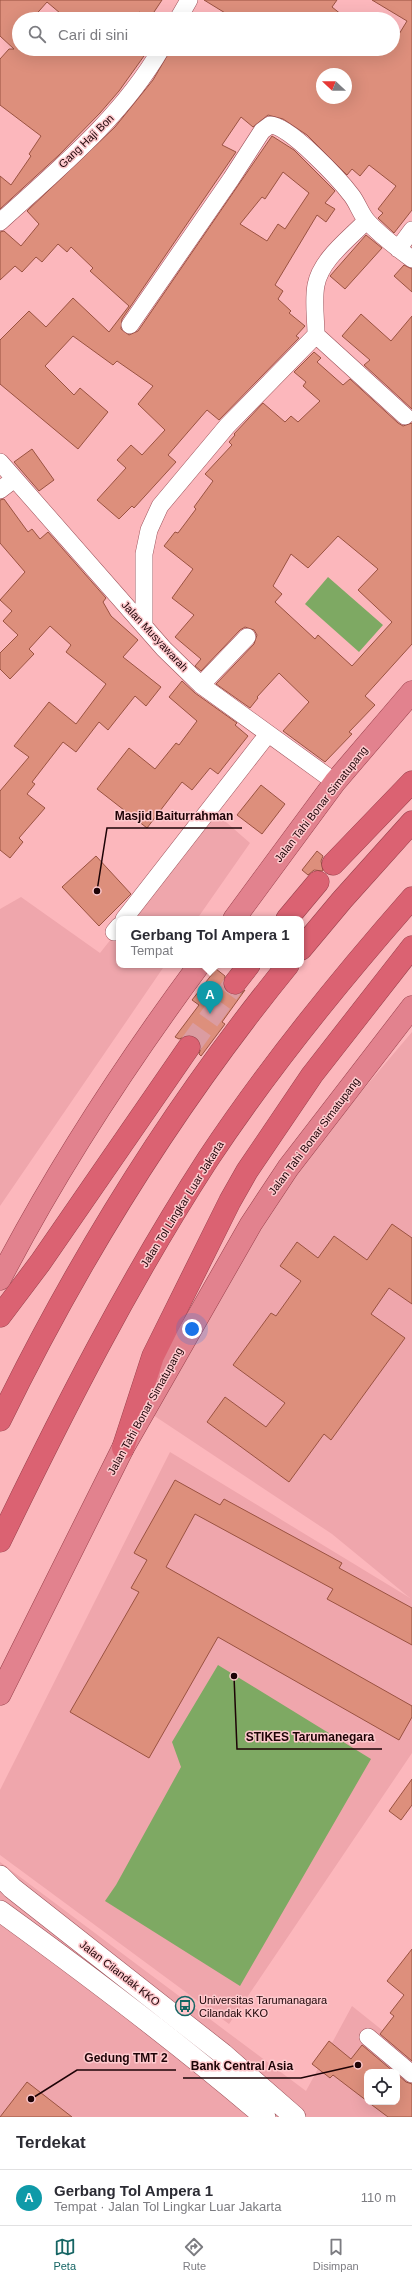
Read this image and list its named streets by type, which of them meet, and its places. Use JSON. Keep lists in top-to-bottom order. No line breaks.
{"streets":{"highway":["Jalan Tahi Bonar Simatupang","Jalan Tol Lingkar Luar Jakarta"],"street":["Gang Haji Bon","Jalan Musyawarah","Jalan Cilandak KKO"]},"crossings":[["Jalan Musyawarah","Jalan Tahi Bonar Simatupang"]],"places":{"other":["Masjid Baiturrahman","STIKES Tarumanegara","Bank Central Asia","Gedung TMT 2"],"bus stop":["Universitas Tarumanagara Cilandak KKO"]},"north":"left","page":{"search":"Cari di sini","popup":["Gerbang Tol Ampera 1","Tempat"],"pins":"A","heading":"Terdekat","list":[{"mark":"A","name":"Gerbang Tol Ampera 1","note":"Tempat · Jalan Tol Lingkar Luar Jakarta","value":"110 m"}],"nav":["Peta","Rute","Disimpan"]}}
